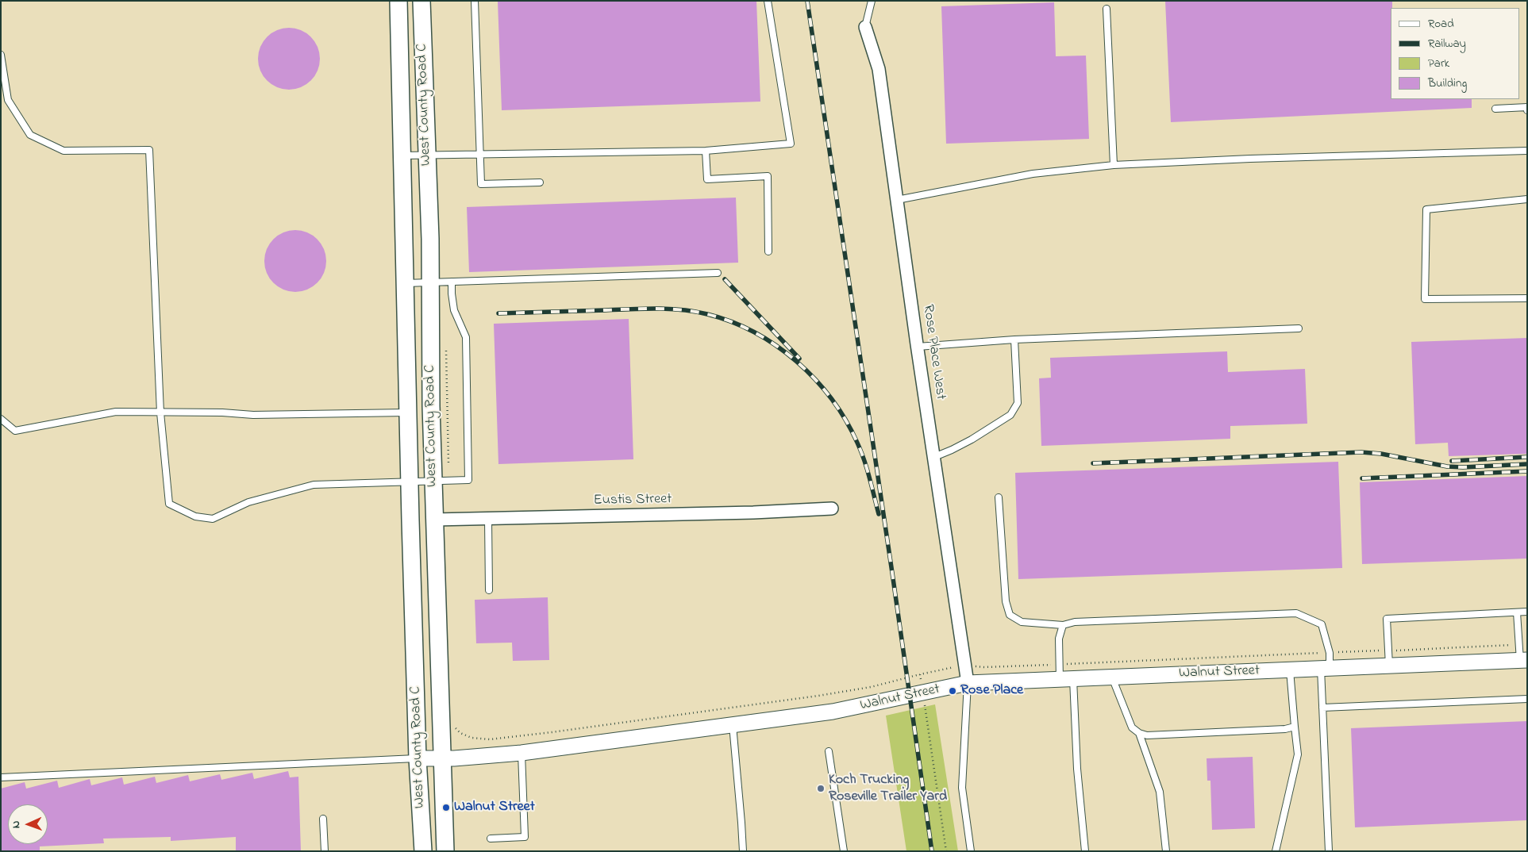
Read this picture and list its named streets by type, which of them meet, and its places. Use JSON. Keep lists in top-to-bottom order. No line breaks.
{"streets":{"main road":["West County Road C"],"street":["Rose Place West","Eustis Street","Walnut Street"]},"crossings":[["West County Road C","Eustis Street"],["West County Road C","Walnut Street"],["Rose Place West","Walnut Street"]],"places":["Rose Place","Koch Trucking Roseville Trailer Yard","Walnut Street"],"legend":["Road","Railway","Park","Building"],"north":"left"}
